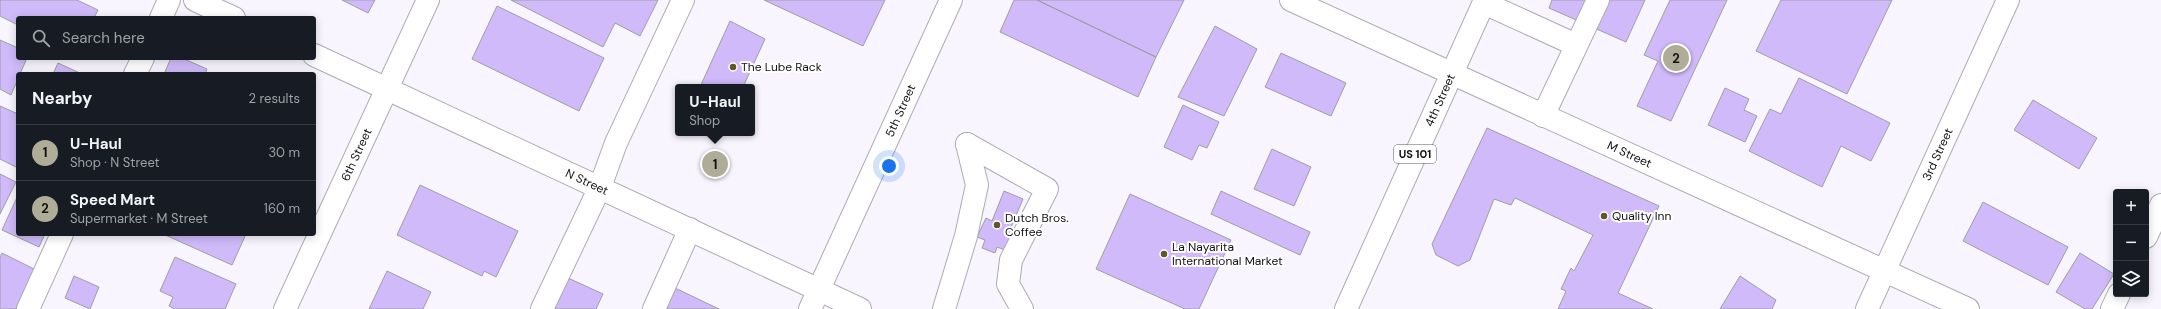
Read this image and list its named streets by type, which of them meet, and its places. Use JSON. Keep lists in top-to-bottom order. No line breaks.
{"streets":{"main road":["4th Street","5th Street","US 101","3rd Street","6th Street","M Street","N Street"]},"crossings":[["4th Street","M Street"],["5th Street","N Street"],["3rd Street","M Street"],["6th Street","N Street"]],"places":["The Lube Rack","Quality Inn","Dutch Bros. Coffee","La Nayarita International Market"],"page":{"search":"Search here","pins":["2","1"],"heading":["Nearby","2 results"],"popup":["U-Haul","Shop"],"list":[{"mark":"1","name":"U-Haul","note":"Shop · N Street","value":"30 m"},{"mark":"2","name":"Speed Mart","note":"Supermarket · M Street","value":"160 m"}],"map_buttons":["+","−"]}}
